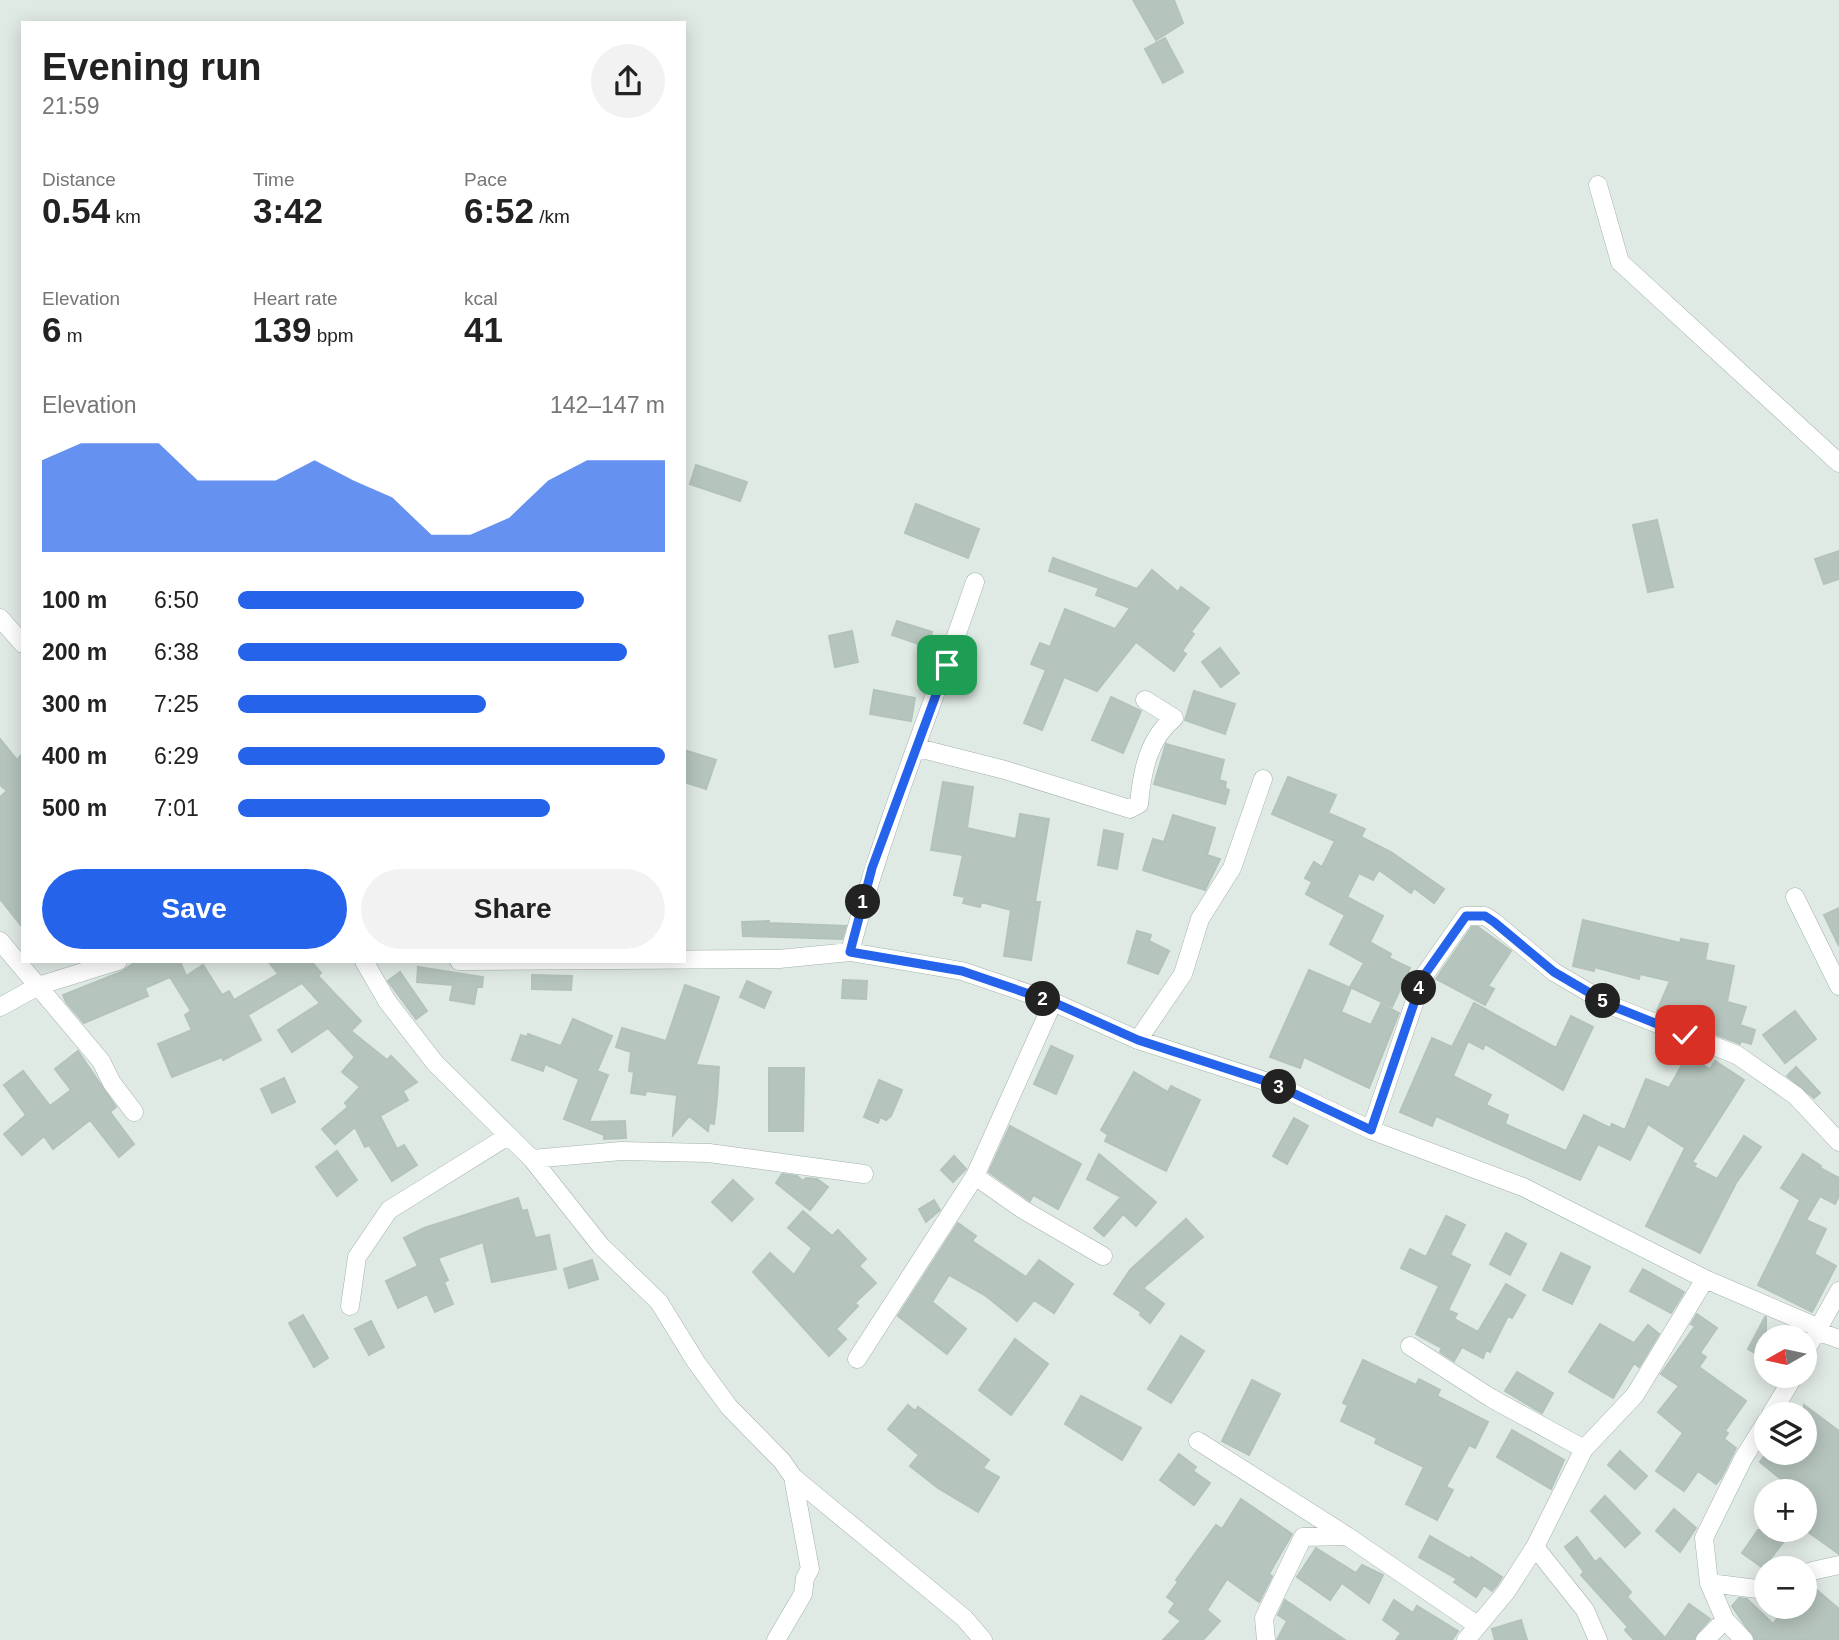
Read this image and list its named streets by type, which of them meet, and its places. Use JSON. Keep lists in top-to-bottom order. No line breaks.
{"north":"left","page":{"heading":["Evening run","21:59"],"stats":[["Distance","0.54 km"],["Time","3:42"],["Pace","6:52 /km"],["Elevation","6 m"],["Heart rate","139 bpm"],["kcal","41"]],"chart":["Elevation","142–147 m"],"list":[{"name":"100 m","note":"6:50"},{"name":"200 m","note":"6:38"},{"name":"300 m","note":"7:25"},{"name":"400 m","note":"6:29"},{"name":"500 m","note":"7:01"}],"buttons":["Save","Share"],"pins":["1","4","2","5","3"],"map_buttons":["+","−"]}}
